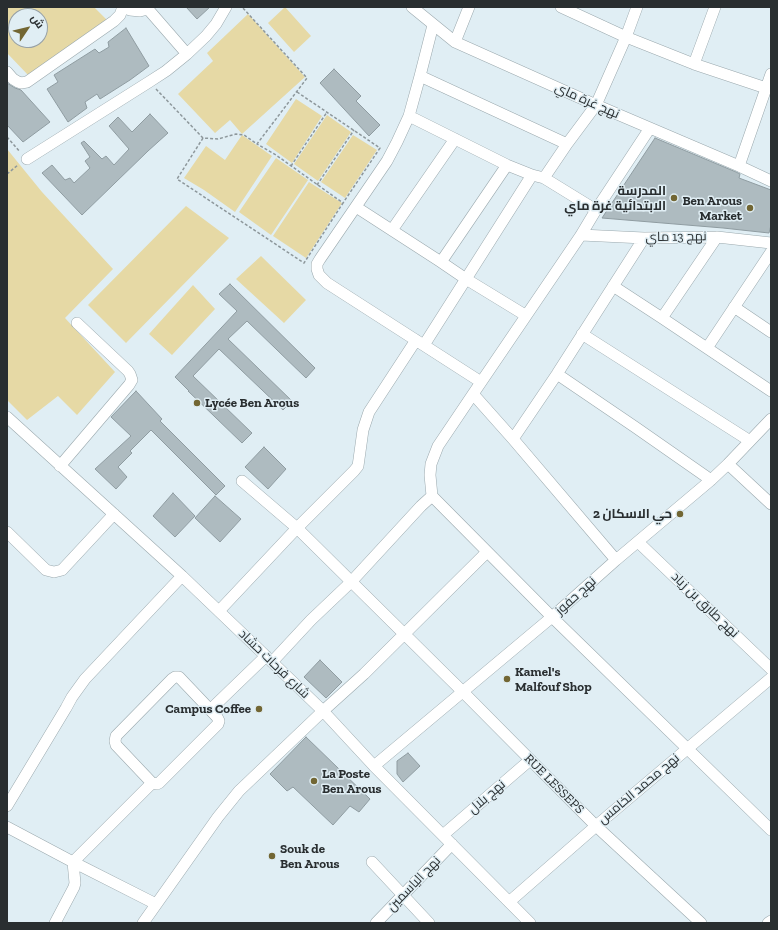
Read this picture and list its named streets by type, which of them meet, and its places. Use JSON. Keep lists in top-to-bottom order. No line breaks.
{"streets":{"street":["نهج غرة ماي","نهج 13 ماي","نهج حفوز","نهج طارق بن زياد","شارع فرحات حشاد","RUE LESSEPS","نهج محمد الخامس","نهج بلال","نهج الياسمين"]},"crossings":[["نهج حفوز","نهج طارق بن زياد"],["نهج حفوز","شارع فرحات حشاد"],["نهج حفوز","RUE LESSEPS"],["شارع فرحات حشاد","نهج محمد الخامس"],["شارع فرحات حشاد","نهج بلال"],["شارع فرحات حشاد","نهج الياسمين"],["RUE LESSEPS","نهج محمد الخامس"],["RUE LESSEPS","نهج بلال"]],"places":["المدرسة الابتدائية غرة ماي","Ben Arous Market","Lycée Ben Arous","حي الاسكان 2","Kamel's Malfouf Shop","Campus Coffee","La Poste Ben Arous","Souk de Ben Arous"],"north":"top right"}
